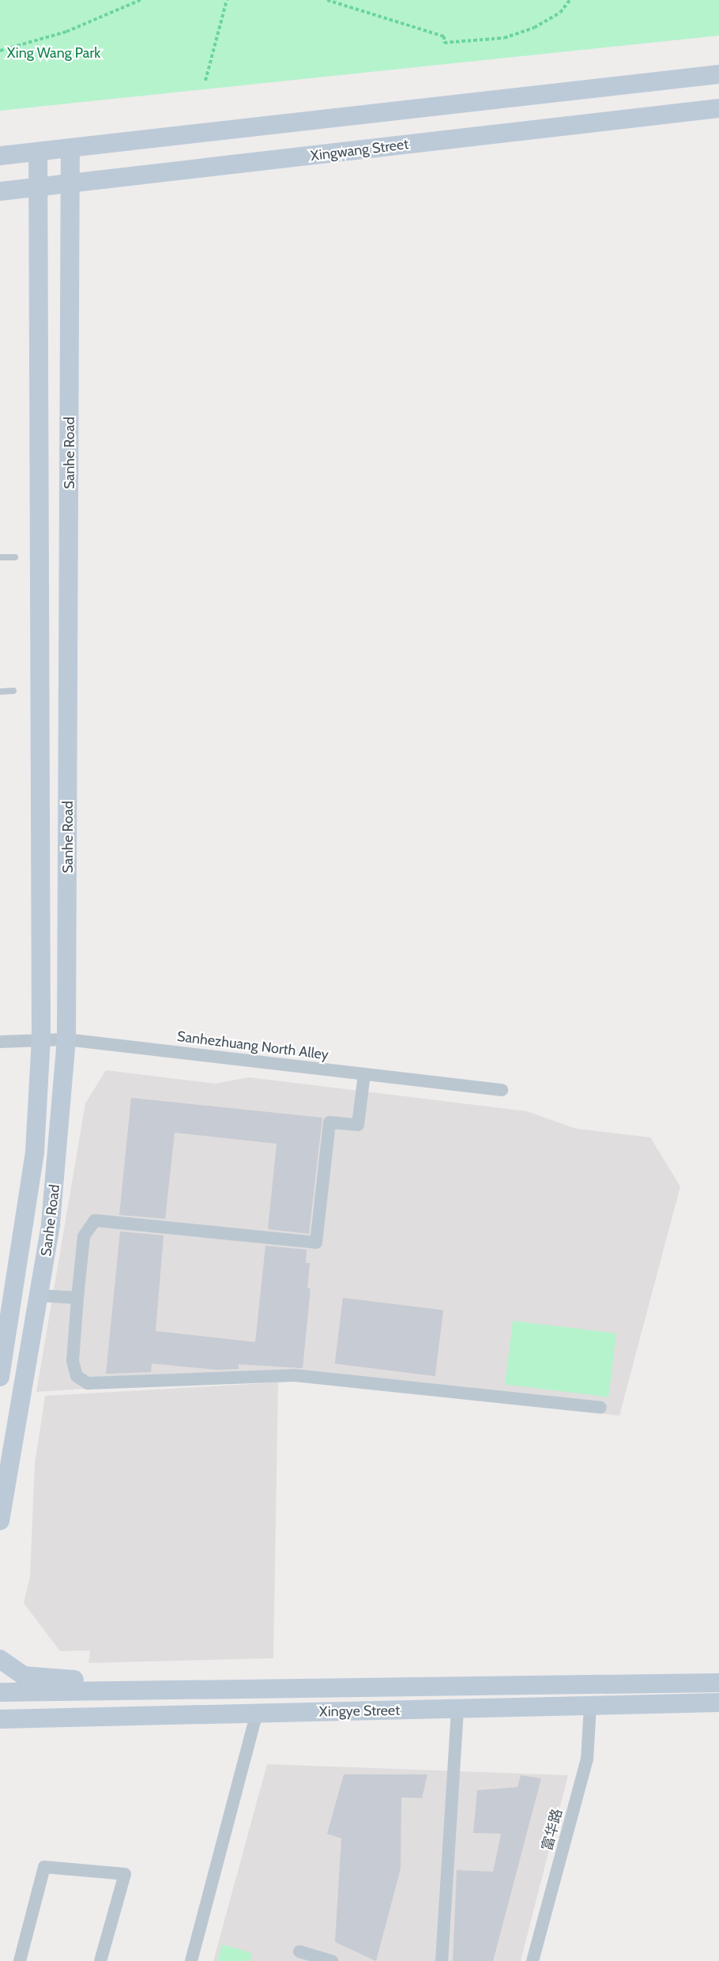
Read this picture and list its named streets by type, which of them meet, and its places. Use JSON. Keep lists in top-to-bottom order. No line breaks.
{"streets":{"main road":["Xingwang Street","Sanhe Road","Xingye Street"],"street":["Sanhezhuang North Alley","富华路"]},"crossings":[["Xingwang Street","Sanhe Road"],["Sanhe Road","Sanhezhuang North Alley"],["Xingye Street","富华路"]],"parks":["Xing Wang Park"]}
